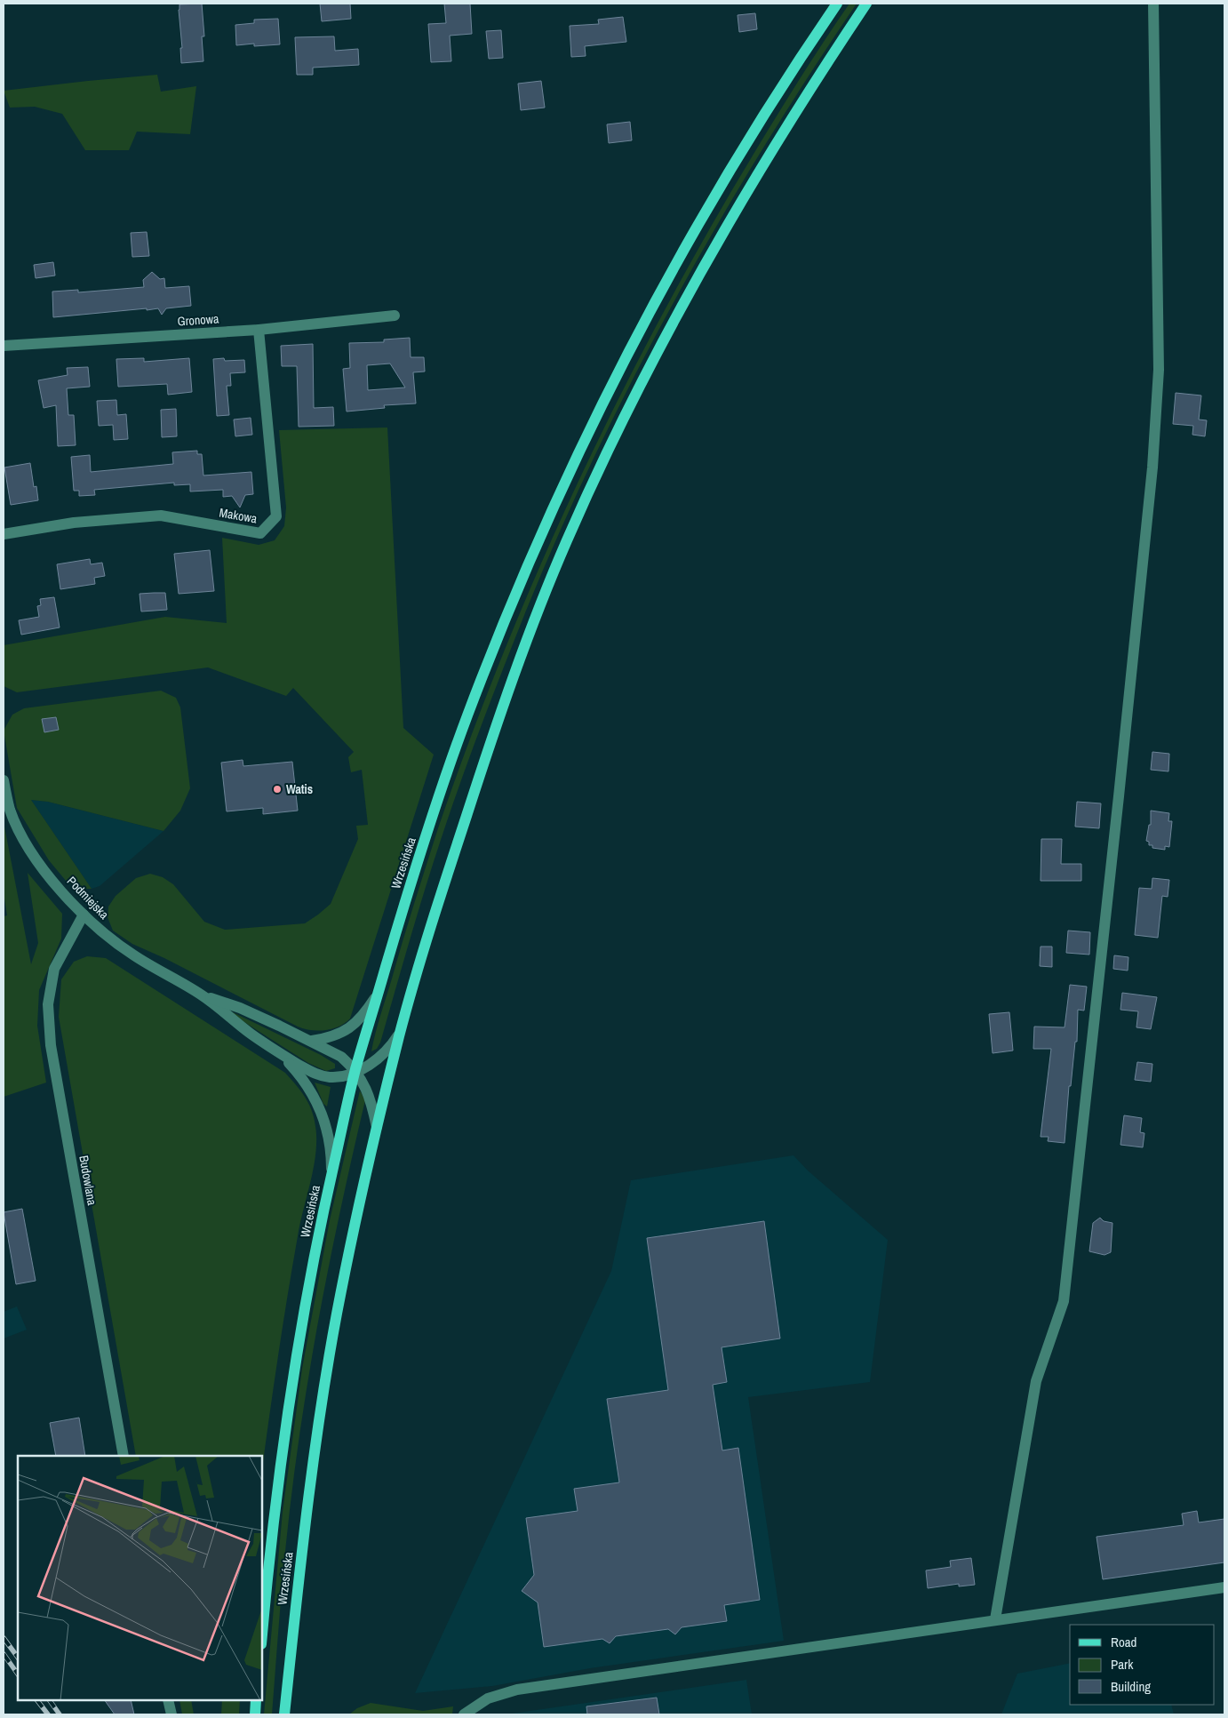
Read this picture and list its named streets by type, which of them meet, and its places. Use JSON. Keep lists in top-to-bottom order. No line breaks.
{"streets":{"main road":["Wrzesińska"],"street":["Gronowa","Makowa","Podmiejska","Budowlana"]},"crossings":[["Gronowa","Makowa"],["Wrzesińska","Podmiejska"],["Podmiejska","Budowlana"]],"places":["Watis"],"legend":["Road","Park","Building"]}
